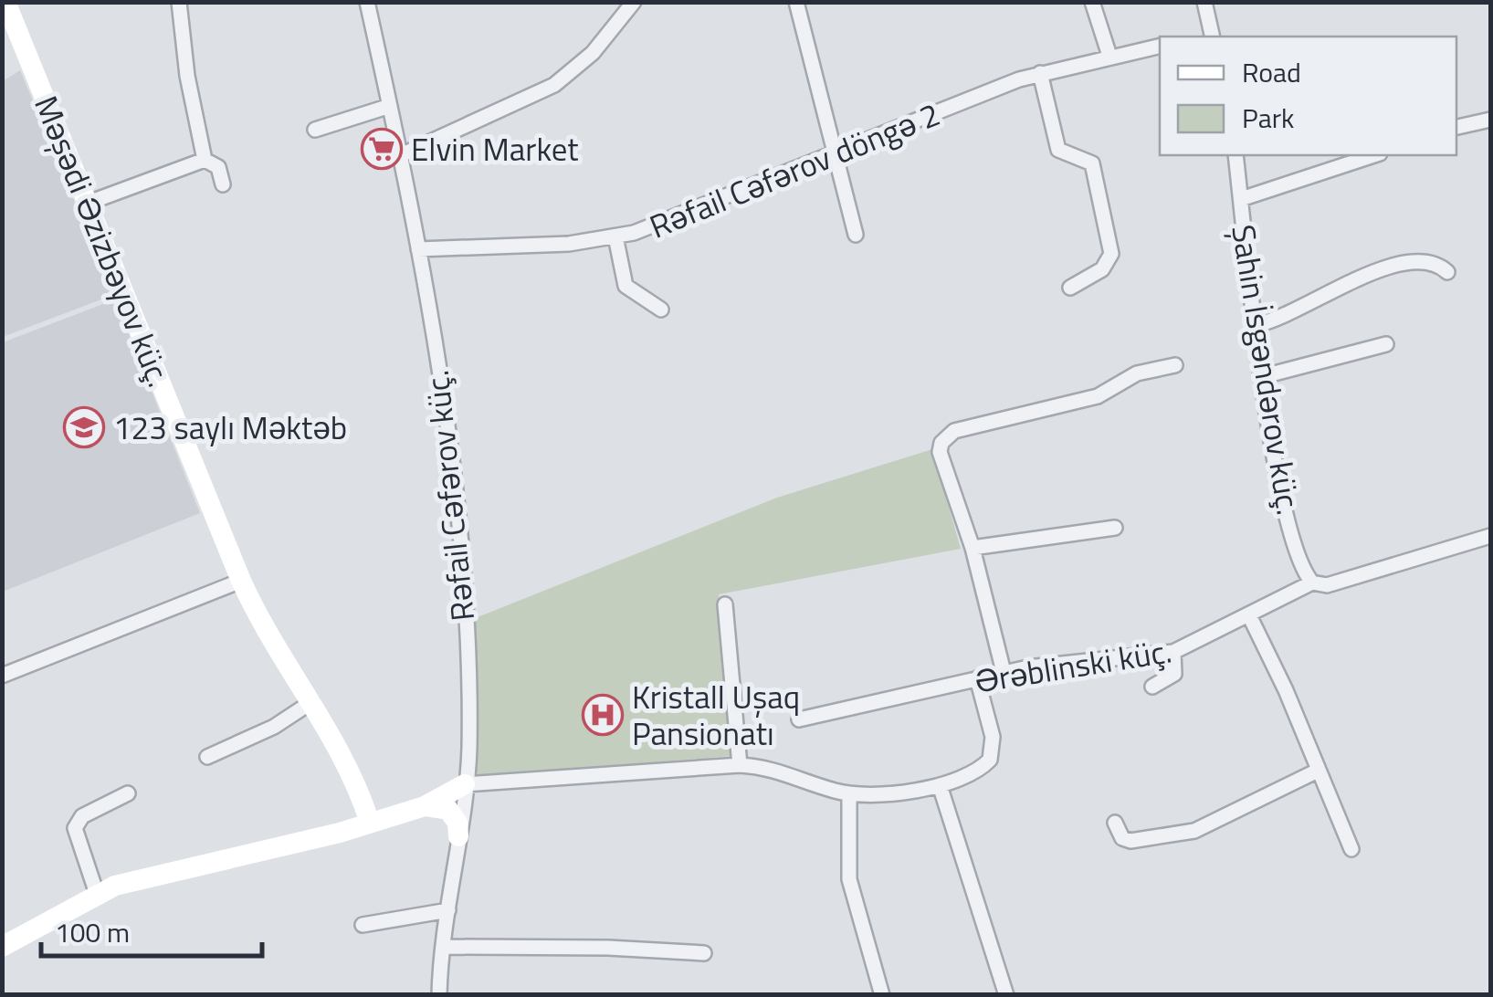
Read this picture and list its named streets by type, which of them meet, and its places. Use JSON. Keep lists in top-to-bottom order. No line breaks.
{"streets":{"street":["Rəfail Cəfərov döngə 2","Məşədi Əzizbəyov küç.","Şahin İsgəndərov küç.","Rəfail Cəfərov küç.","Ərəblinski küç."]},"crossings":[["Rəfail Cəfərov döngə 2","Rəfail Cəfərov küç."],["Şahin İsgəndərov küç.","Ərəblinski küç."]],"places":{"supermarket":["Elvin Market"],"school or university":["123 saylı Məktəb"],"hospital":["Kristall Uşaq Pansionatı"]},"legend":["Road","Park"],"scale_bar":"100 m"}
